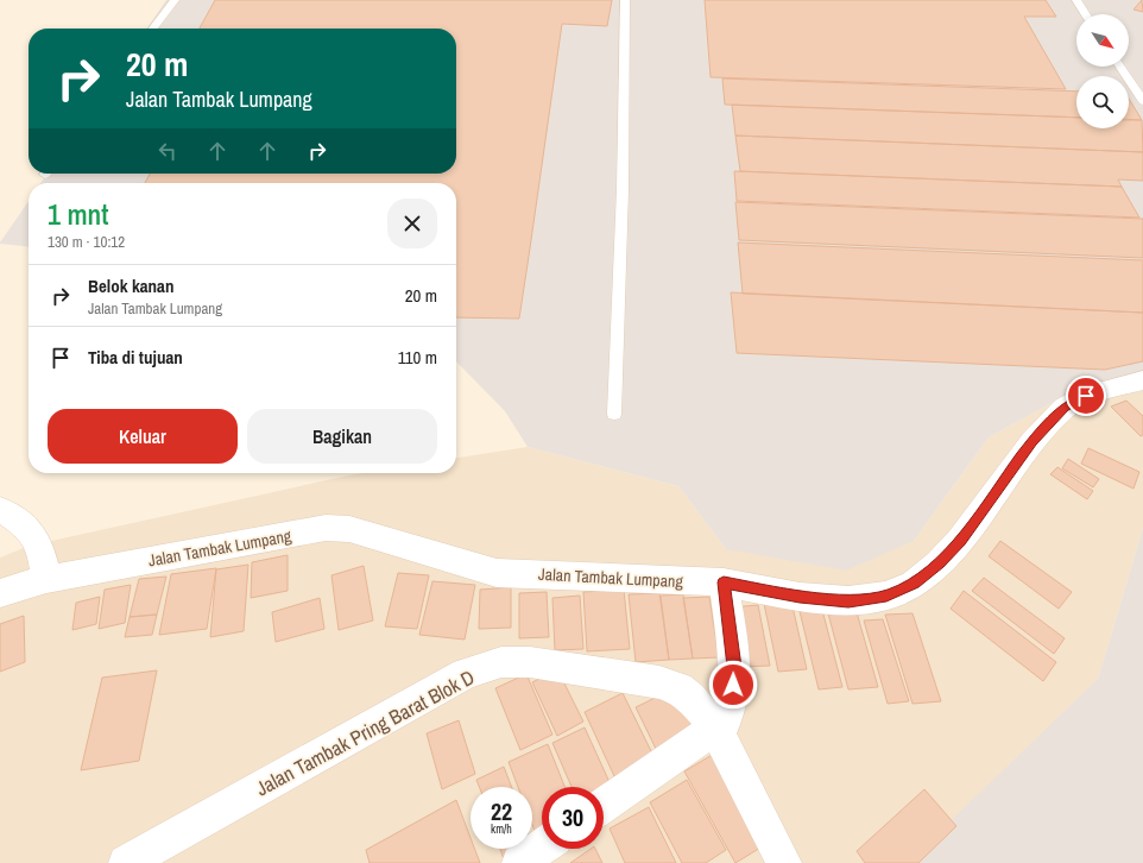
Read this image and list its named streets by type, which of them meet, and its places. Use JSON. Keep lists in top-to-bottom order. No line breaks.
{"streets":{"street":["Jalan Tambak Lumpang","Jalan Tambak Pring Barat Blok D"]},"north":"bottom right","page":{"turn":["20 m","Jalan Tambak Lumpang"],"heading":["1 mnt","130 m · 10:12"],"list":[{"name":"Belok kanan","note":"Jalan Tambak Lumpang","value":"20 m"},{"name":"Tiba di tujuan","value":"110 m"}],"buttons":["Keluar","Bagikan"],"speed":"22 km/h","limit":"30"}}
